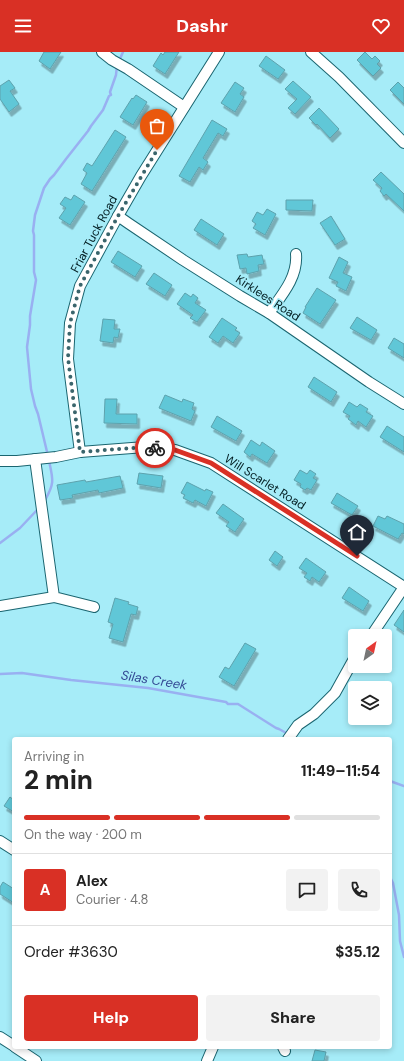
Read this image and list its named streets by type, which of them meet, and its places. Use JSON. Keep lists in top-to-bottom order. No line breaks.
{"streets":{"street":["Friar Tuck Road","Kirklees Road","Will Scarlet Road"]},"crossings":[["Friar Tuck Road","Kirklees Road"],["Friar Tuck Road","Will Scarlet Road"]],"water":["Silas Creek"],"north":"top right","page":{"header":"Dashr","heading":["2 min","Arriving in","11:49–11:54"],"panel":["Alex","Courier · 4.8","Order #3630","$35.12"],"bar":"On the way · 200 m","round":"A","buttons":["Help","Share"]}}
